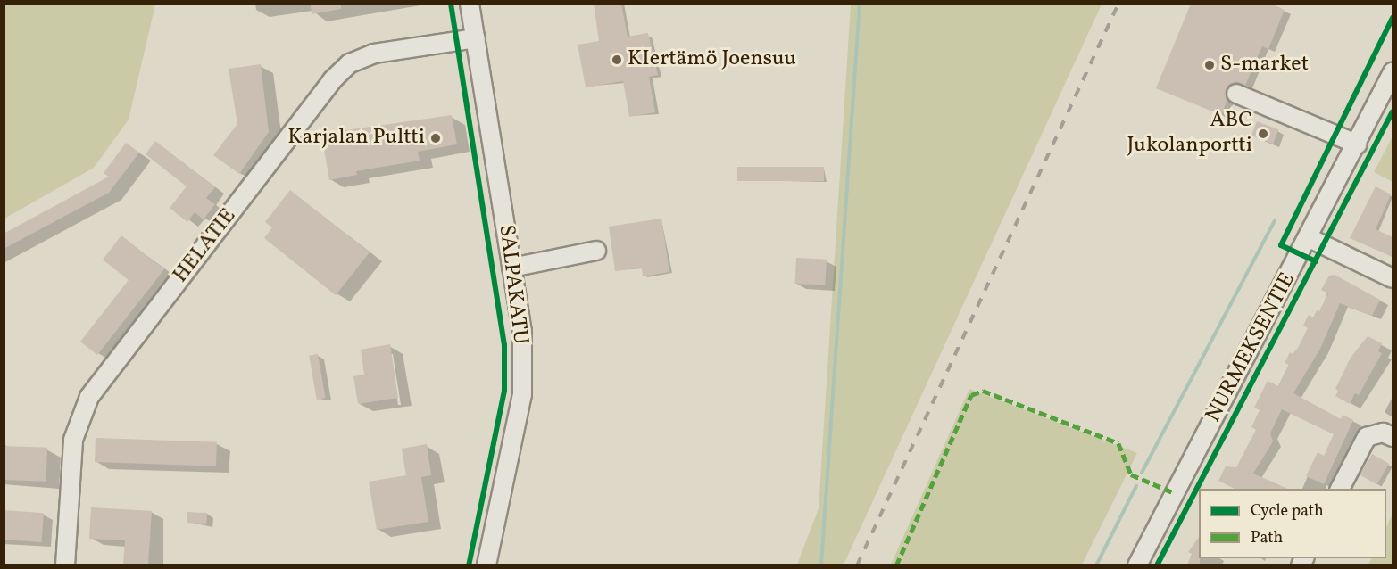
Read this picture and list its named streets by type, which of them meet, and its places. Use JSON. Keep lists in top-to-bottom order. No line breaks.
{"streets":{"street":["HELATIE","SALPAKATU","NURMEKSENTIE"]},"crossings":[["HELATIE","SALPAKATU"]],"places":["KIertämö Joensuu","S-market","ABC Jukolanportti","Karjalan Pultti"],"legend":["Cycle path","Path"]}
